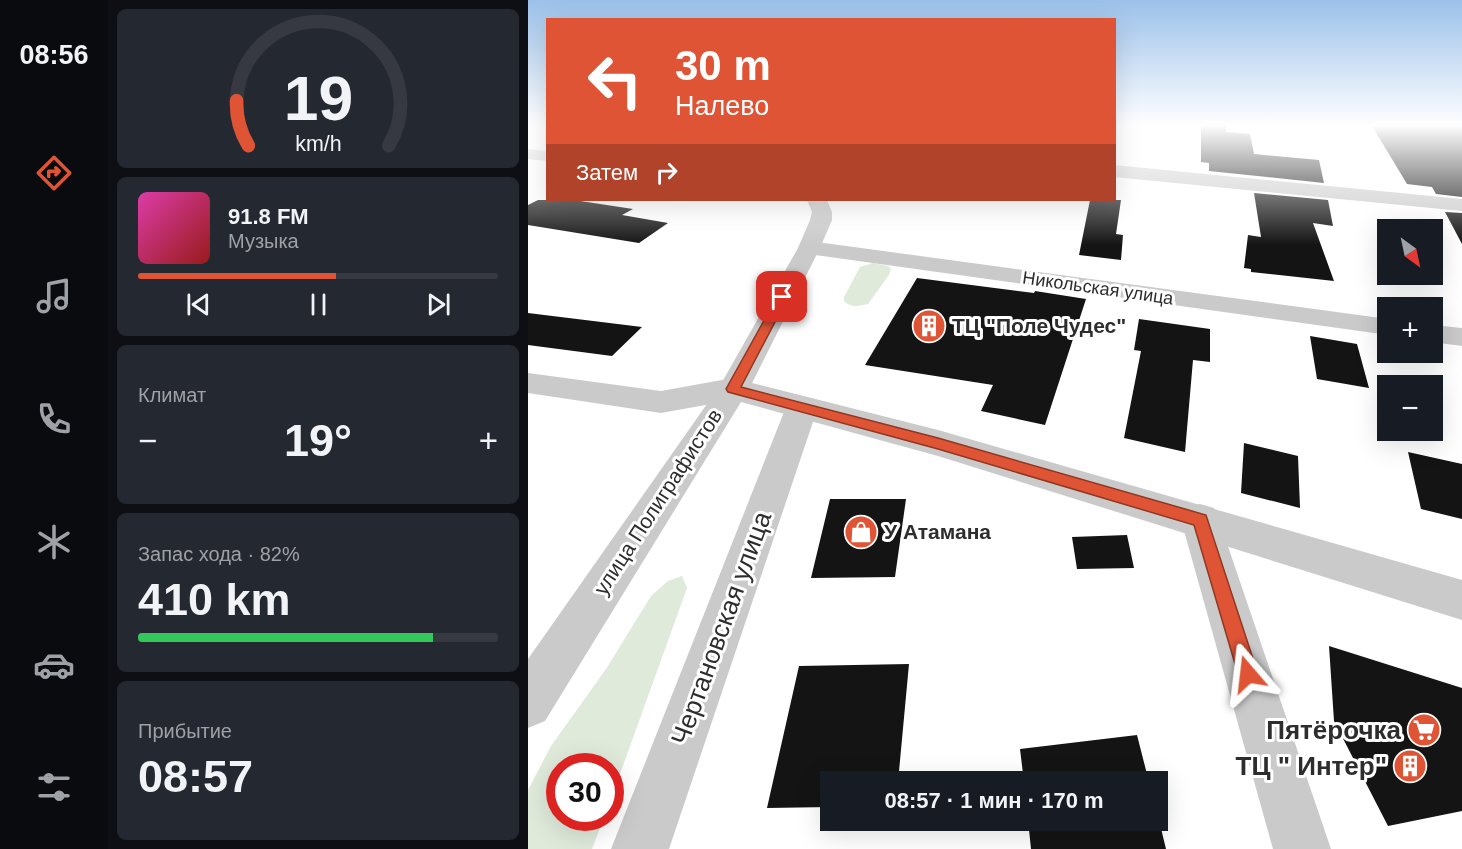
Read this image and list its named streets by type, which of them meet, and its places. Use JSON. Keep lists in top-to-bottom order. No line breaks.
{"streets":{"street":["Никольская улица","улица Полиграфистов","Чертановская улица"]},"crossings":[["Никольская улица","улица Полиграфистов"]],"places":{"building":["ТЦ \"Поле Чудес\"","ТЦ \" Интер\""],"shop":["У Атамана"],"supermarket":["Пятёрочка"]},"north":"bottom right","page":{"tabs":"08:56","turn":["30 m","Налево"],"then":"Затем","song":["91.8 FM","Музыка"],"map_buttons":["+","−"],"tile":["Климат",["Запас хода · 82%","410 km"],["Прибытие","08:57"]],"heat":["−","19°","+"],"limit":"30","trip":"08:57 · 1 мин · 170 m","gauge":["19","km/h"]}}
